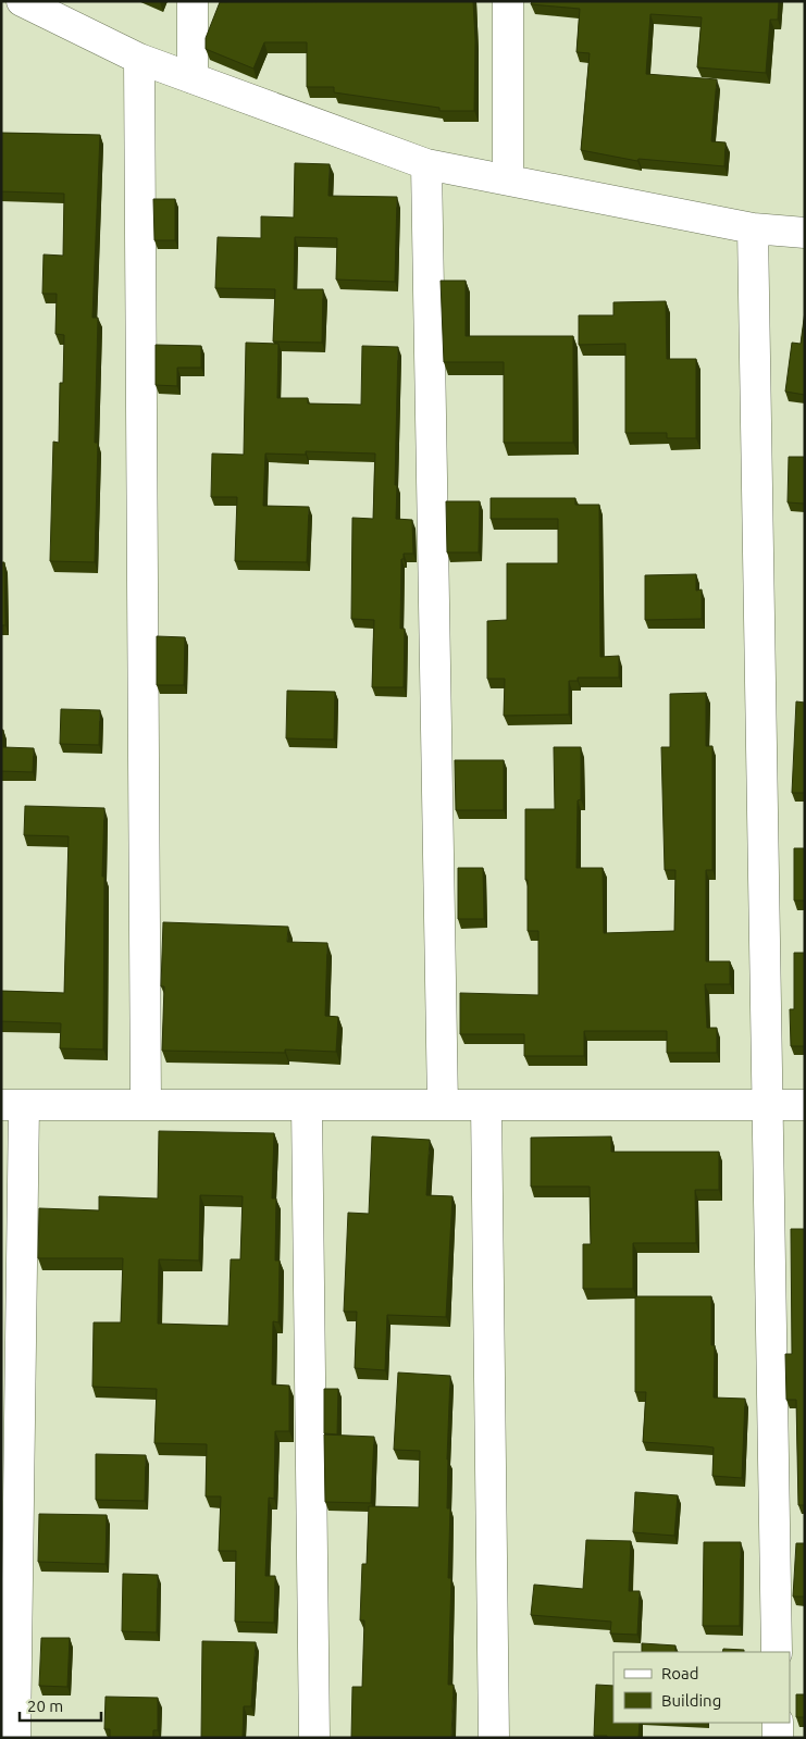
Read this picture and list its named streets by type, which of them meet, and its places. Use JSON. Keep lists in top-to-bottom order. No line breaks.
{"legend":["Road","Building"],"scale_bar":"20 m"}
